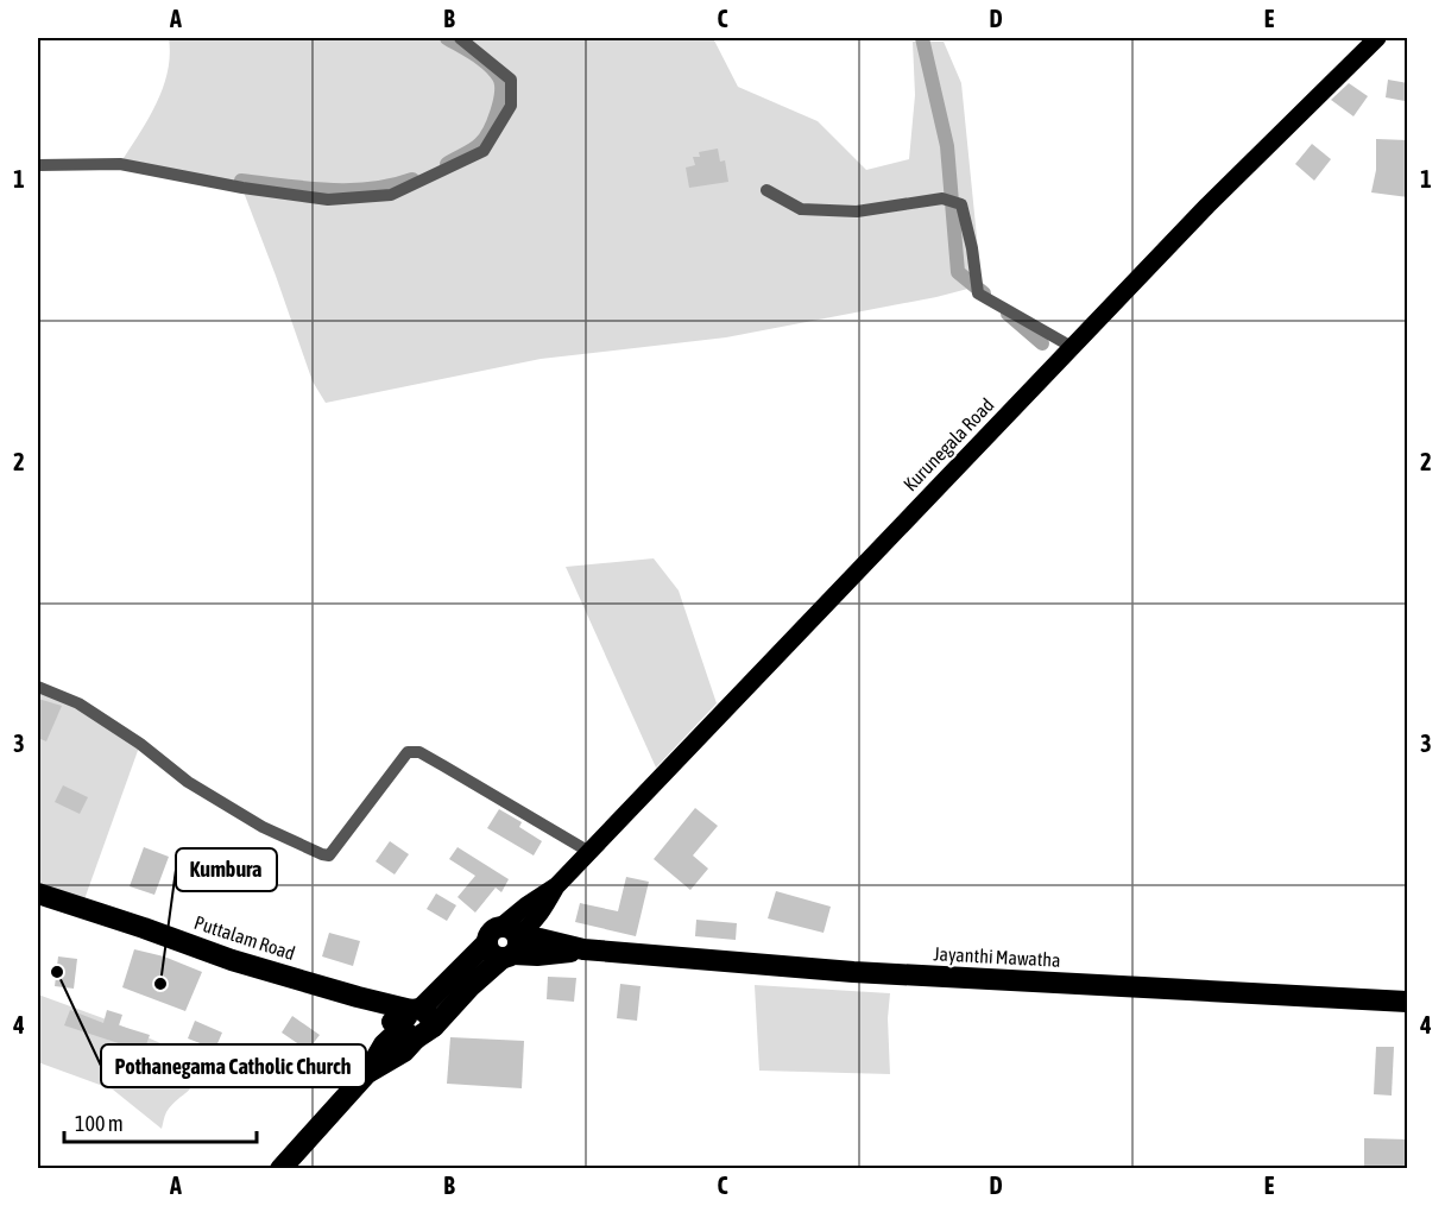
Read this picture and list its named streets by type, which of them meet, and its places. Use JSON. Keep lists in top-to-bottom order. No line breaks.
{"streets":{"highway":["Puttalam Road","Jayanthi Mawatha"],"main road":["Kurunegala Road"]},"crossings":[["Kurunegala Road","Jayanthi Mawatha"]],"places":["Pothanegama Catholic Church","Kumbura"],"scale_bar":"100 m","grid":{"columns":["A","B","C","D","E"],"rows":["1","2","3","4"]}}
